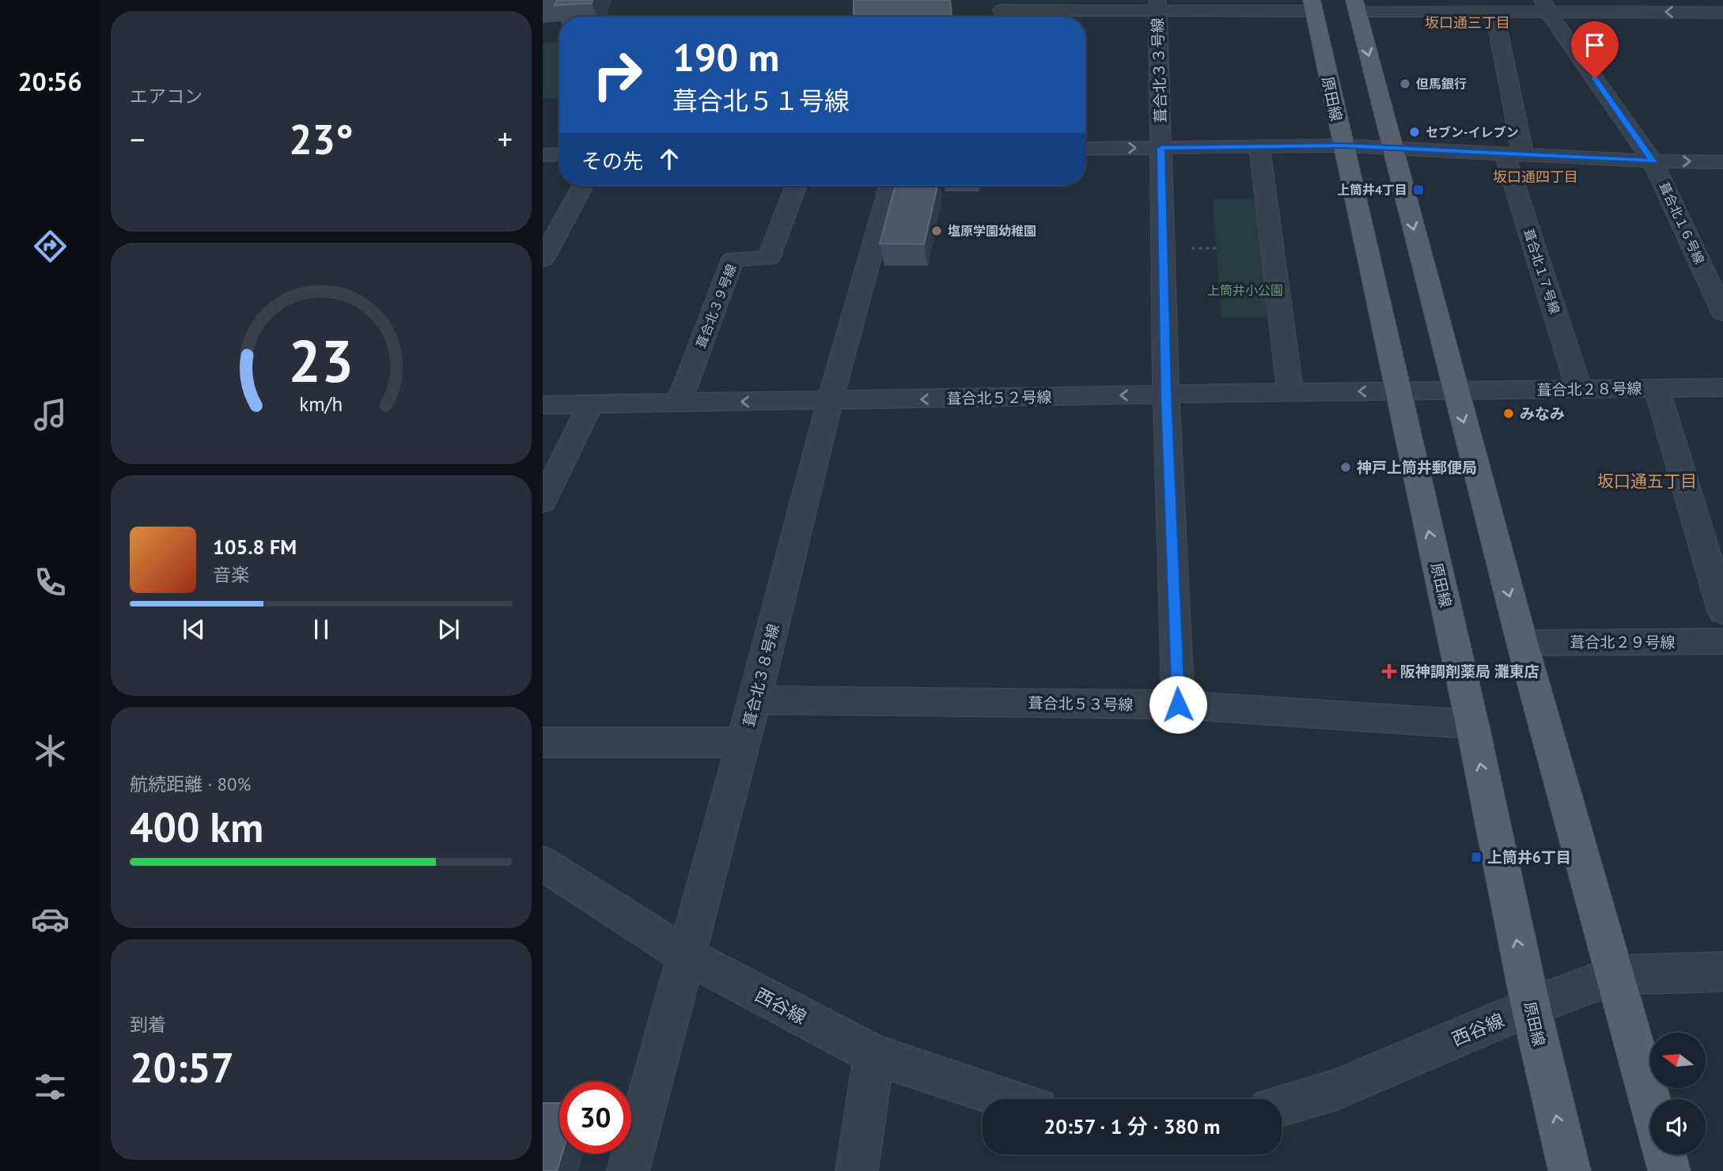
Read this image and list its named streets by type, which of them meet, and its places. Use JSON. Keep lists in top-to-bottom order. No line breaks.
{"streets":{"main road":["原田線"],"street":["葺合北３３号線","葺合北１６号線","葺合北１７号線","葺合北３９号線","葺合北２８号線","葺合北５２号線","葺合北２９号線","葺合北３８号線","葺合北５３号線","西谷線"]},"crossings":[["葺合北３３号線","葺合北５２号線"],["葺合北３３号線","葺合北５３号線"],["原田線","葺合北５２号線"],["原田線","葺合北５３号線"],["原田線","西谷線"],["葺合北１７号線","葺合北２８号線"],["葺合北３９号線","葺合北５２号線"],["葺合北２８号線","葺合北５２号線"],["葺合北５２号線","葺合北３８号線"],["葺合北３８号線","葺合北５３号線"],["葺合北３８号線","西谷線"]],"districts":["坂口通三丁目","坂口通四丁目","坂口通五丁目"],"parks":["上筒井小公園"],"places":{"other":["但馬銀行","セブン-イレブン","塩原学園幼稚園","みなみ","神戸上筒井郵便局"],"transit":["上筒井4丁目","上筒井6丁目"],"health":["阪神調剤薬局 灘東店"]},"north":"left","page":{"tabs":"20:56","tile":["エアコン",["航続距離 · 80%","400 km"],["到着","20:57"]],"turn":["190 m","葺合北５１号線"],"heat":["−","23°","+"],"then":"その先","song":["105.8 FM","音楽"],"limit":"30","trip":"20:57 · 1 分 · 380 m","gauge":["23","km/h"]}}
